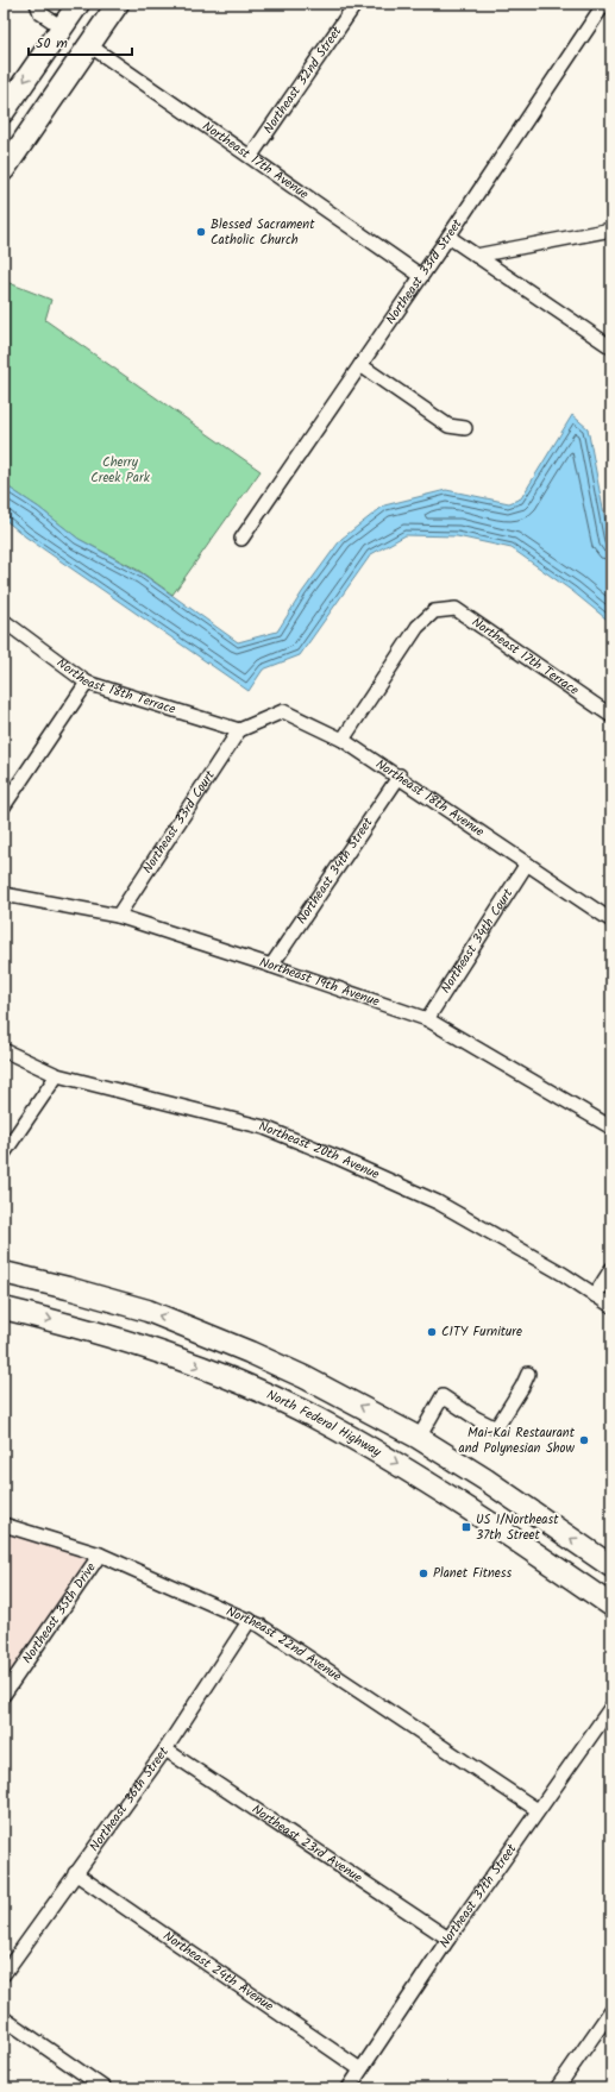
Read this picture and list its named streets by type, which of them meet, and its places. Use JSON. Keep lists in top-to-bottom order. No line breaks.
{"streets":{"main road":["North Federal Highway"],"street":["Northeast 32nd Street","Northeast 17th Avenue","Northeast 33rd Street","Northeast 17th Terrace","Northeast 18th Terrace","Northeast 18th Avenue","Northeast 33rd Court","Northeast 34th Street","Northeast 34th Court","Northeast 19th Avenue","Northeast 20th Avenue","Northeast 35th Drive","Northeast 22nd Avenue","Northeast 36th Street","Northeast 23rd Avenue","Northeast 37th Street","Northeast 24th Avenue"]},"crossings":[["Northeast 32nd Street","Northeast 17th Avenue"],["Northeast 17th Avenue","Northeast 33rd Street"],["Northeast 17th Terrace","Northeast 18th Avenue"],["Northeast 18th Terrace","Northeast 18th Avenue"],["Northeast 18th Terrace","Northeast 33rd Court"],["Northeast 18th Avenue","Northeast 33rd Court"],["Northeast 18th Avenue","Northeast 34th Street"],["Northeast 18th Avenue","Northeast 34th Court"],["Northeast 33rd Court","Northeast 19th Avenue"],["Northeast 34th Street","Northeast 19th Avenue"],["Northeast 34th Court","Northeast 19th Avenue"],["Northeast 35th Drive","Northeast 22nd Avenue"],["Northeast 22nd Avenue","Northeast 36th Street"],["Northeast 22nd Avenue","Northeast 37th Street"],["Northeast 36th Street","Northeast 23rd Avenue"],["Northeast 36th Street","Northeast 24th Avenue"],["Northeast 23rd Avenue","Northeast 37th Street"],["Northeast 37th Street","Northeast 24th Avenue"]],"parks":["Cherry Creek Park"],"places":{"other":["Blessed Sacrament Catholic Church","CITY Furniture","Mai-Kai Restaurant and Polynesian Show","Planet Fitness"],"transit":["US 1/Northeast 37th Street"]},"scale_bar":"50 m"}
